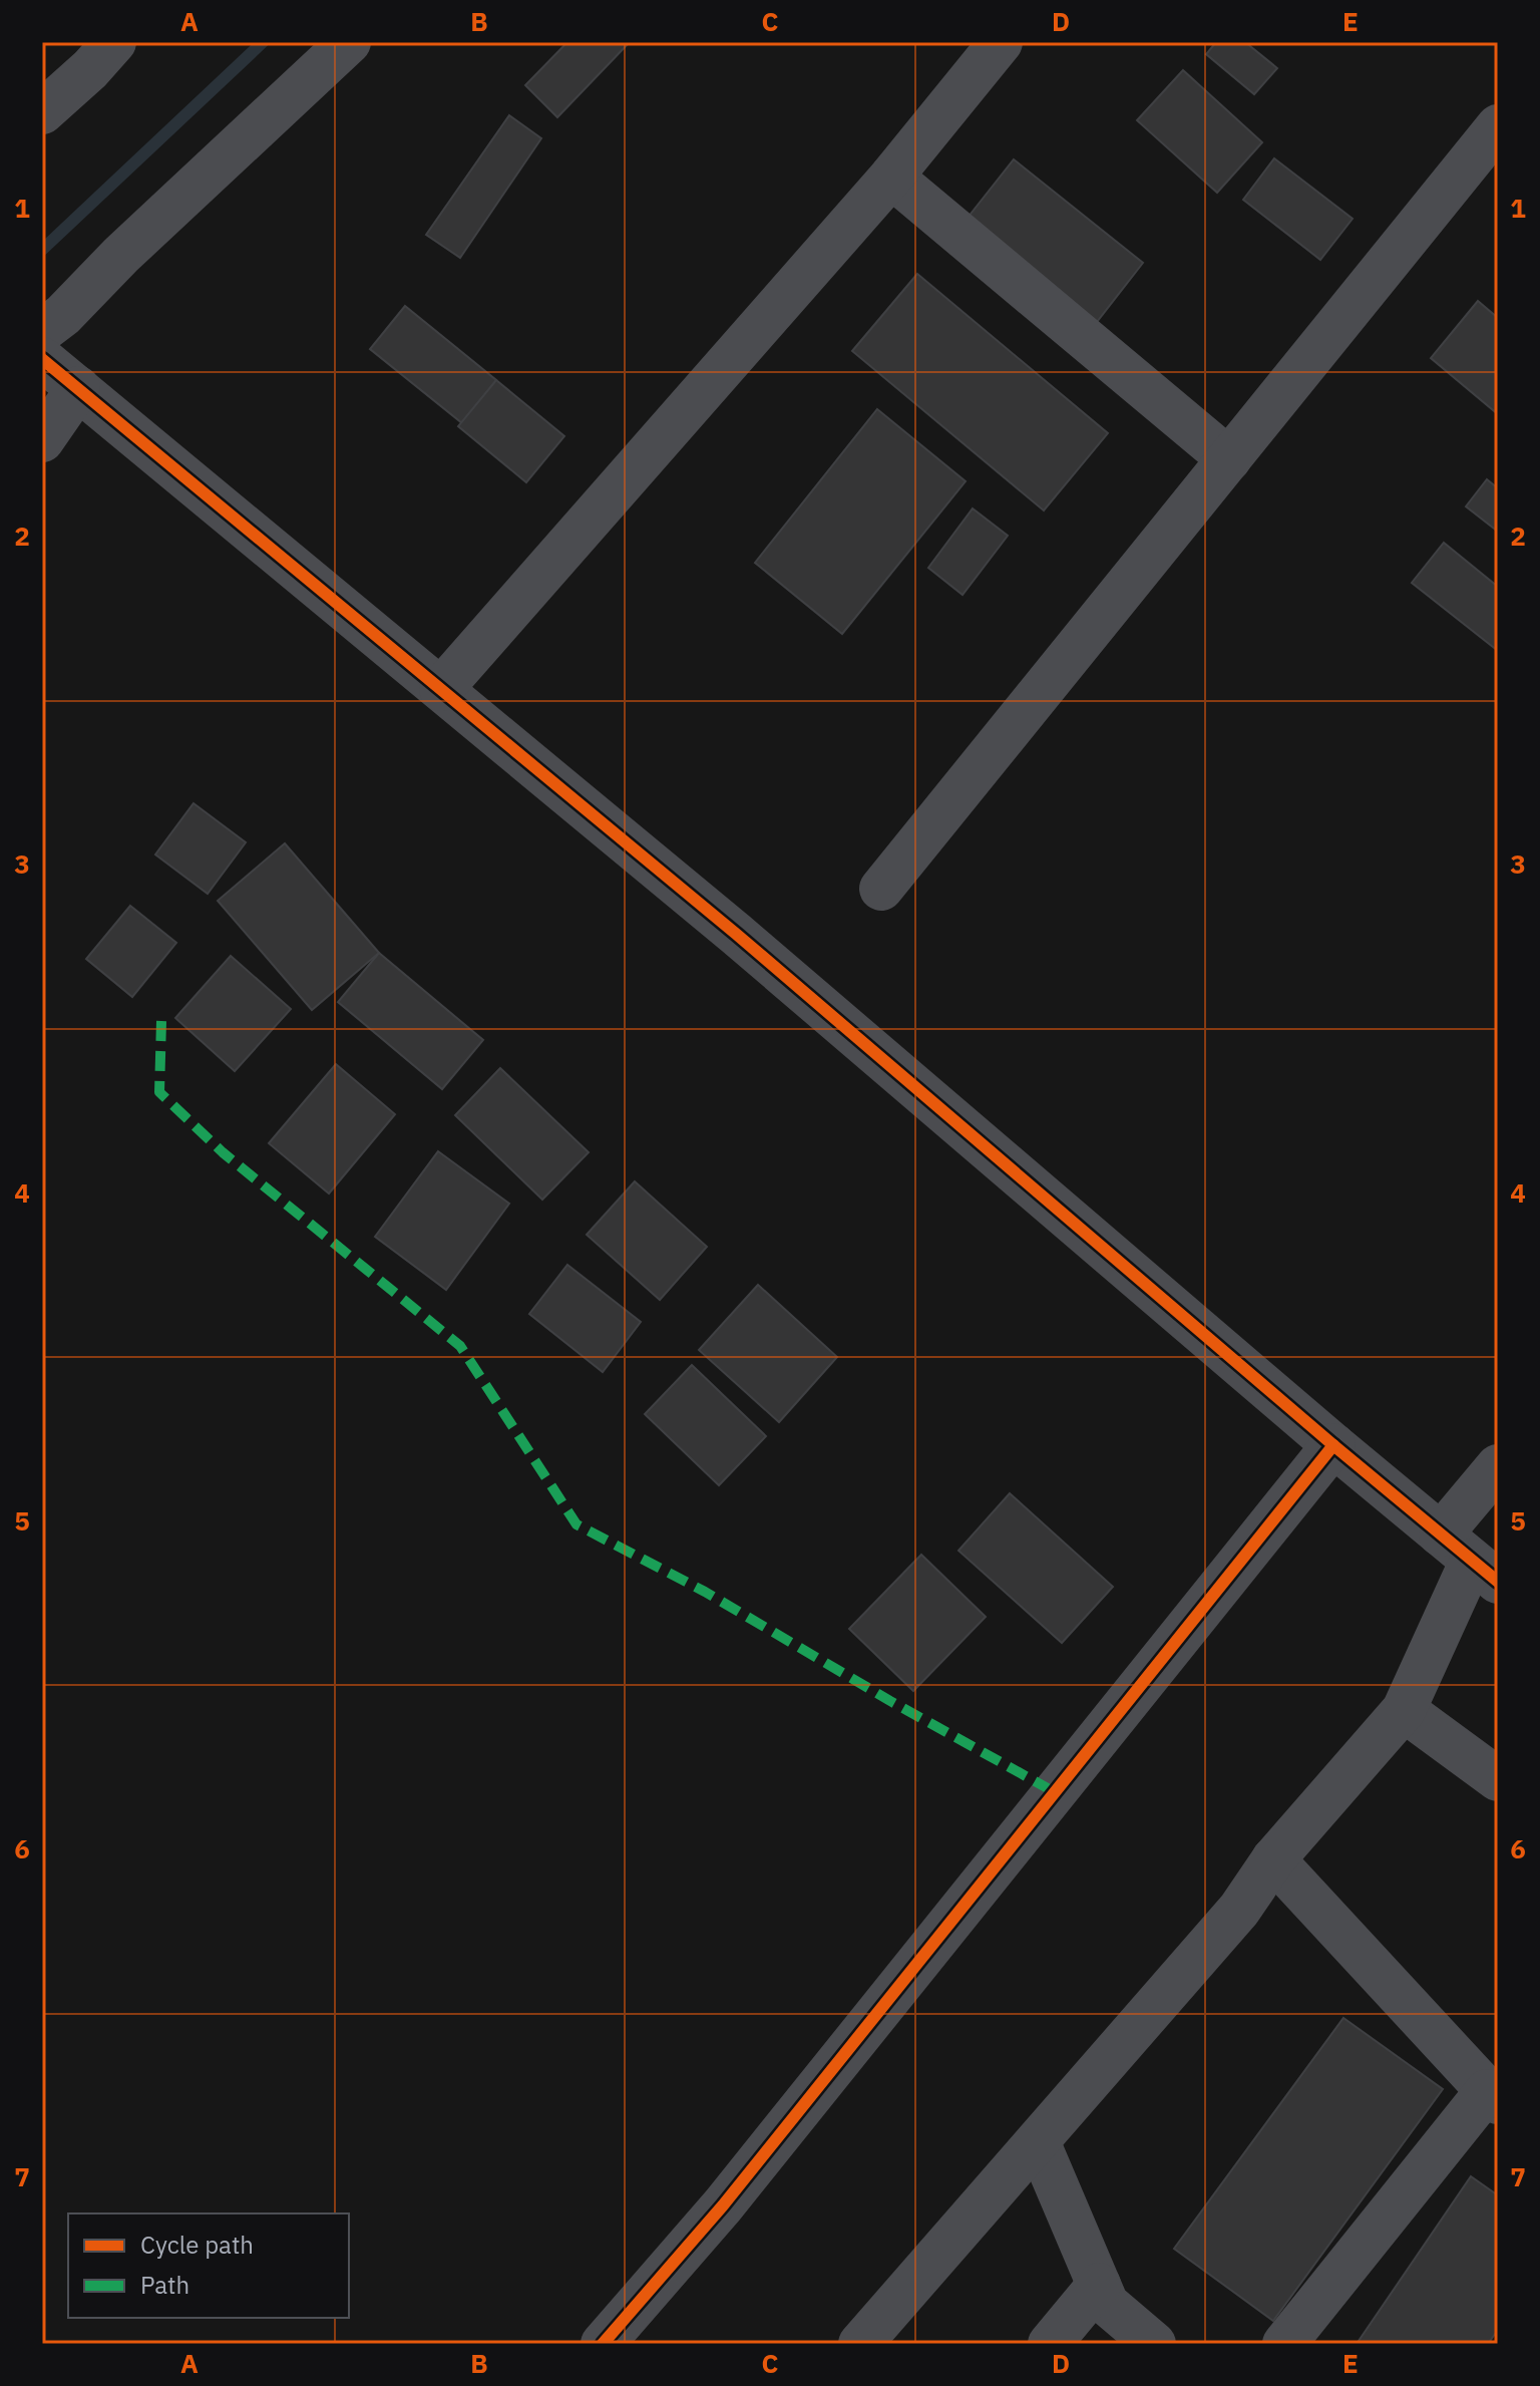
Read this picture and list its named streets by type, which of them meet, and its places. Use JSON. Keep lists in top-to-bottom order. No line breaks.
{"legend":["Cycle path","Path"],"grid":{"columns":["A","B","C","D","E"],"rows":["1","2","3","4","5","6","7"]}}
